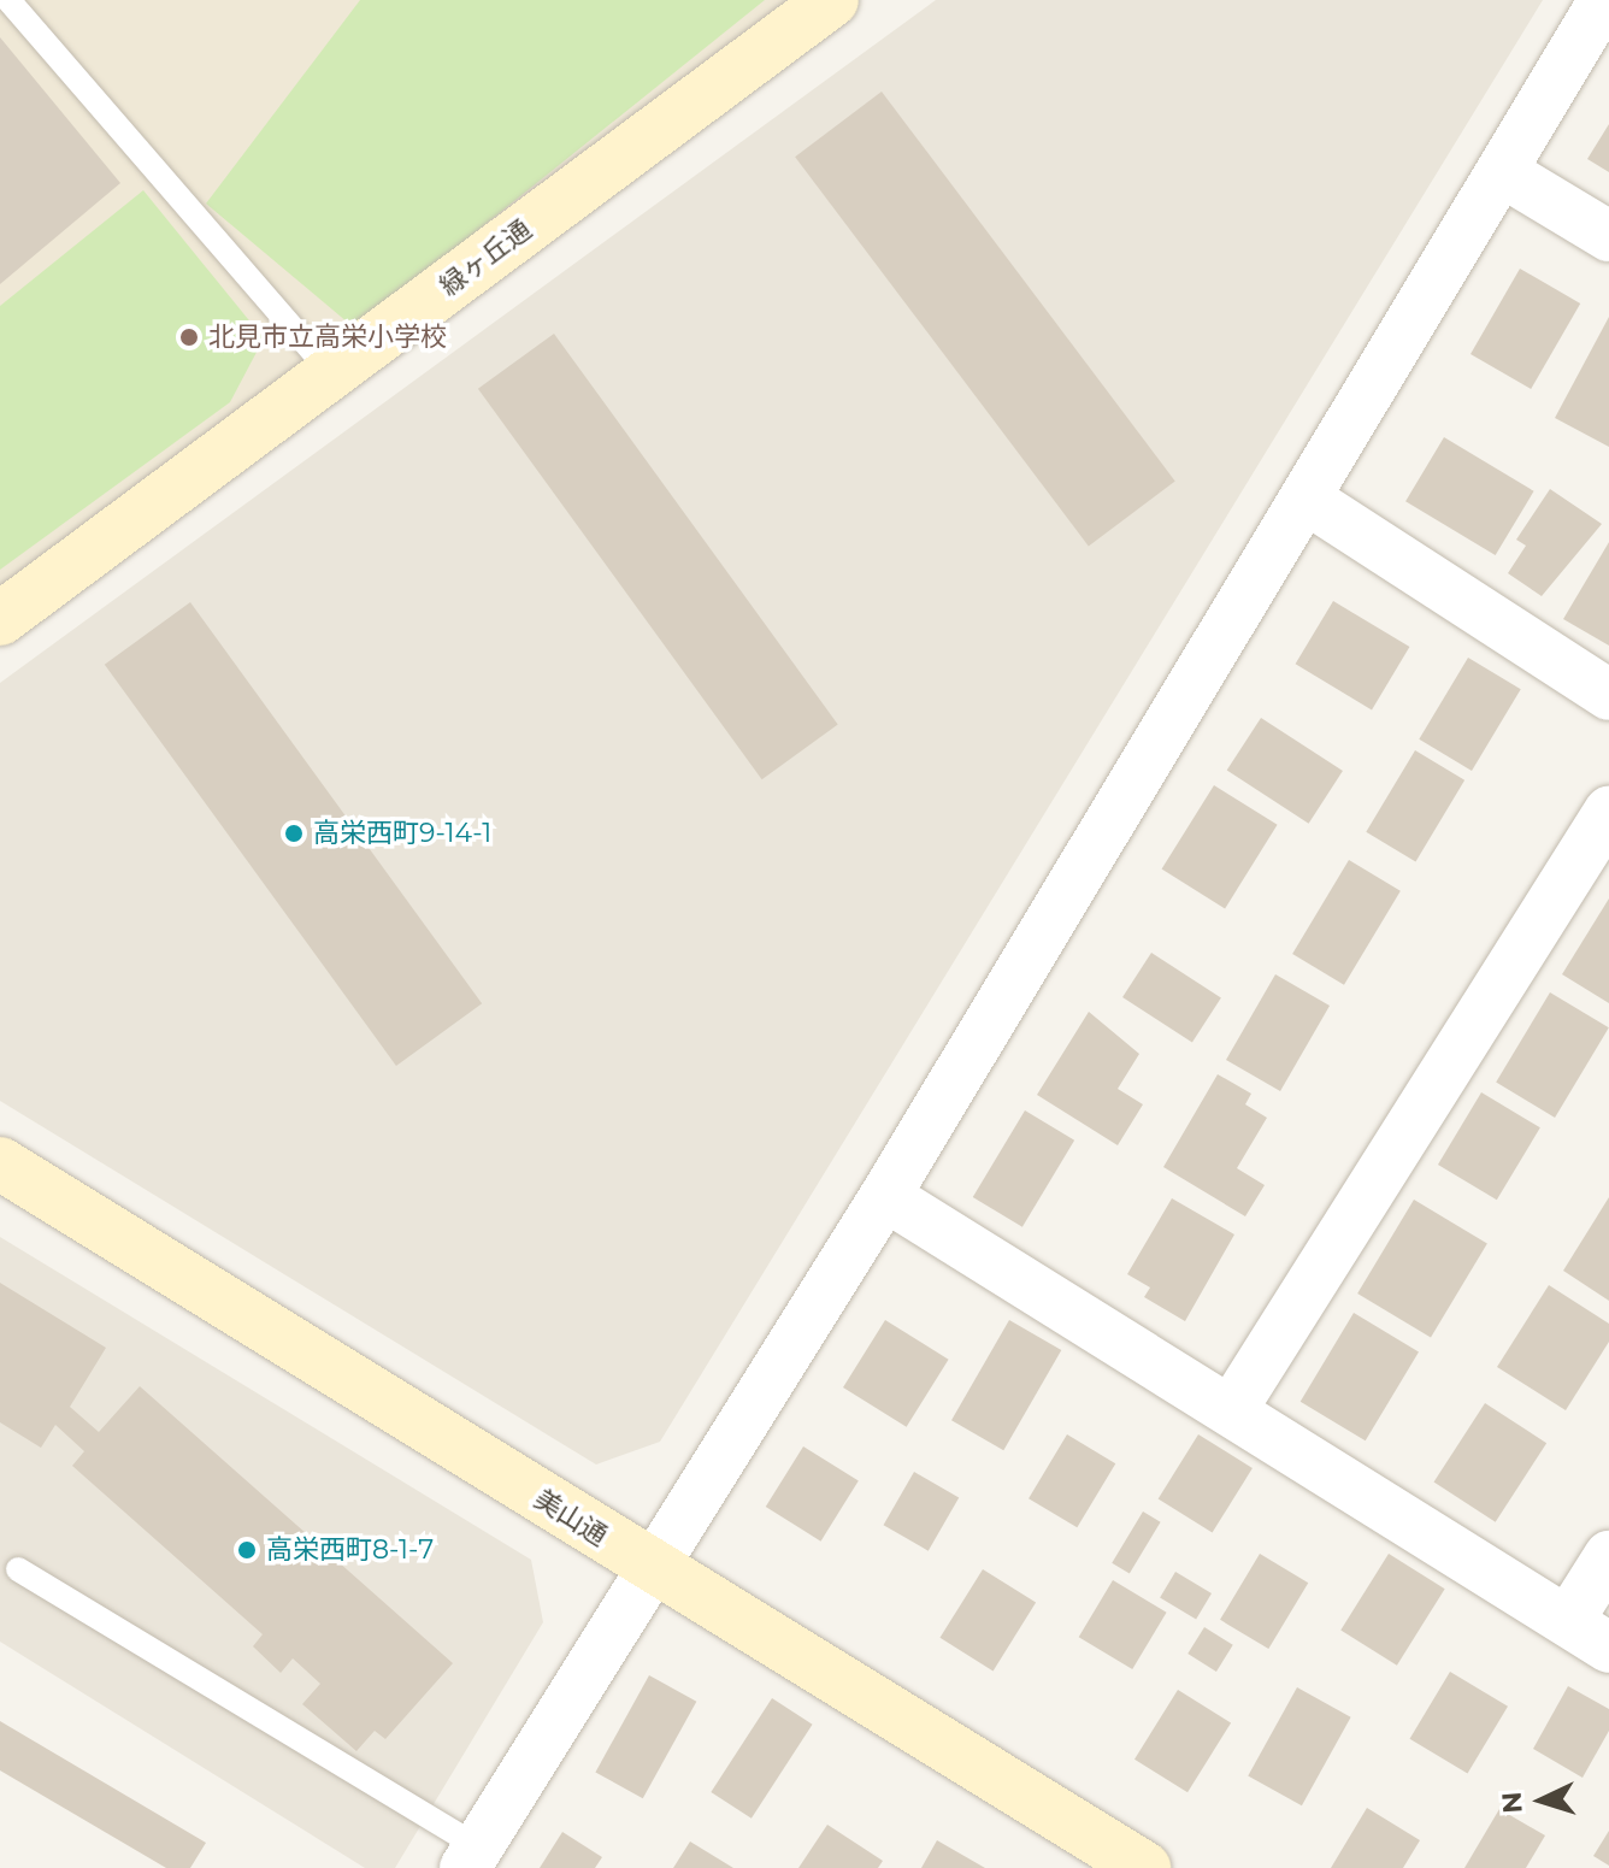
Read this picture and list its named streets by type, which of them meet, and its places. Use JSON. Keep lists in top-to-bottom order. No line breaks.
{"streets":{"street":["緑ヶ丘通","美山通"]},"places":["北見市立高栄小学校","高栄西町9-14-1","高栄西町8-1-7"],"north":"left"}
